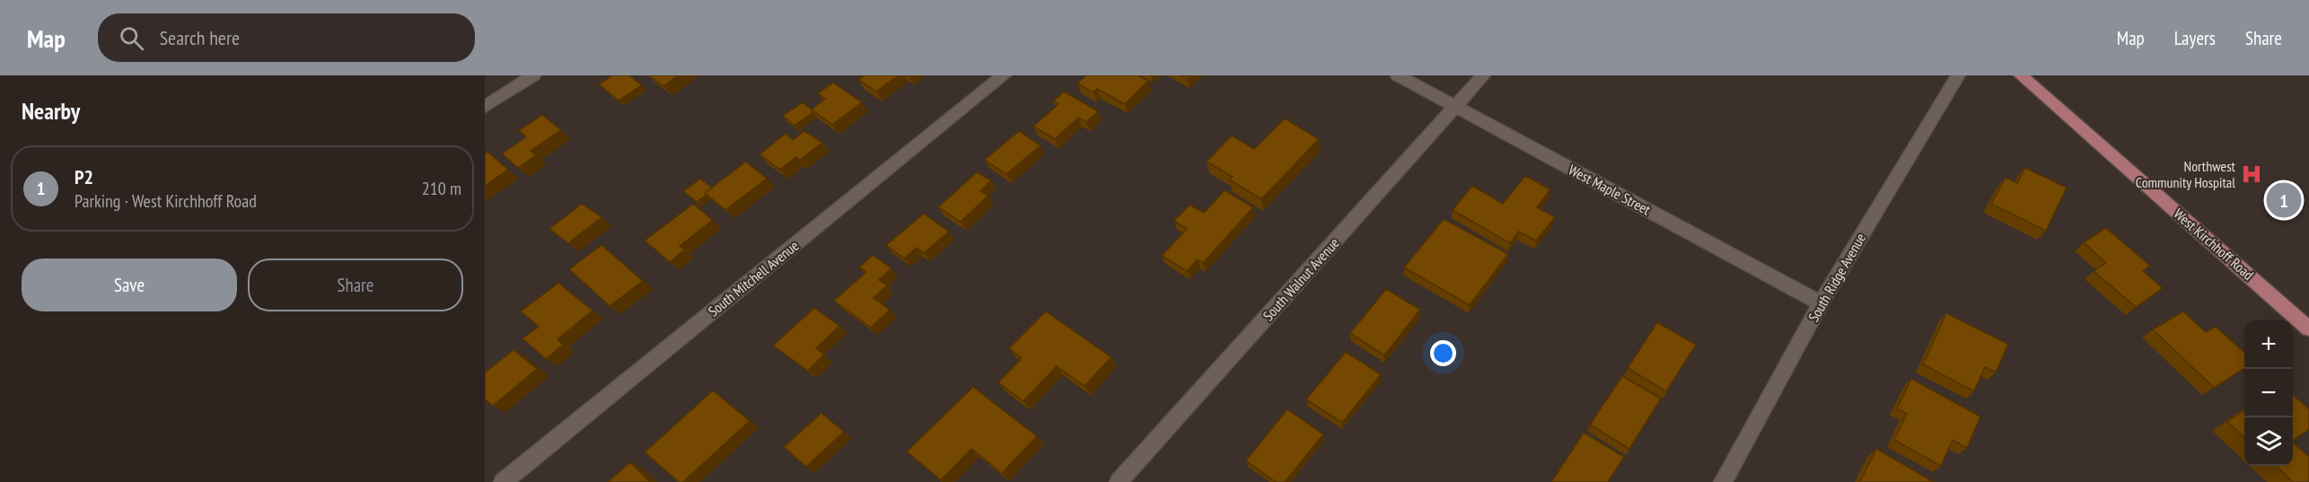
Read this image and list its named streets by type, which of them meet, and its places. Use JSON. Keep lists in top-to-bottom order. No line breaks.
{"streets":{"main road":["West Kirchhoff Road"],"street":["West Maple Street","South Ridge Avenue","South Mitchell Avenue","South Walnut Avenue"]},"crossings":[["West Maple Street","South Ridge Avenue"],["West Maple Street","South Walnut Avenue"]],"places":{"hospital":["Northwest Community Hospital"]},"page":{"header":"Map","search":"Search here","nav":["Map","Layers","Share"],"heading":"Nearby","list":[{"mark":"1","name":"P2","note":"Parking · West Kirchhoff Road","value":"210 m"}],"pins":"1","buttons":["Save","Share"],"map_buttons":["+","−"]}}
